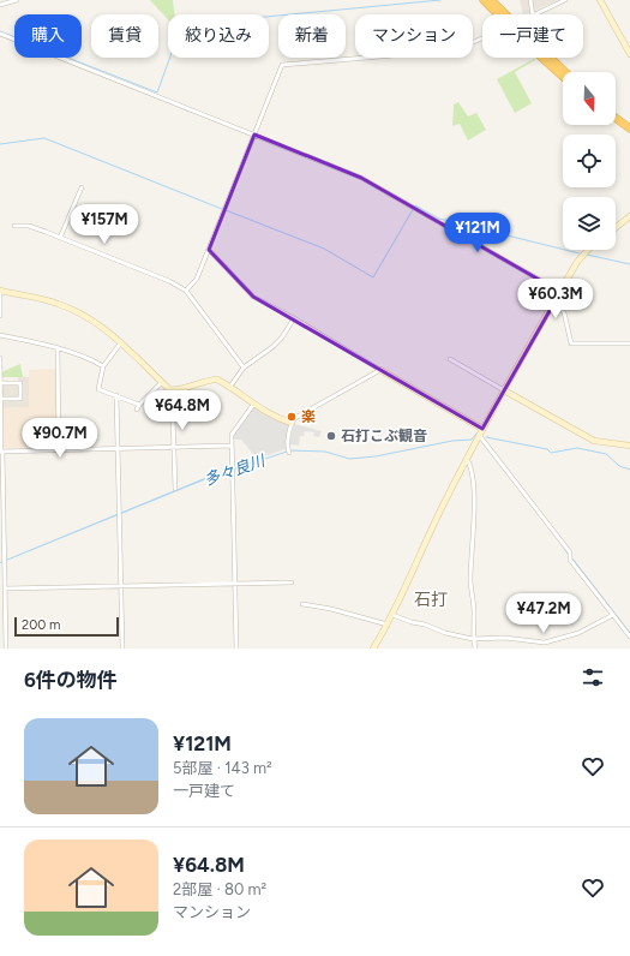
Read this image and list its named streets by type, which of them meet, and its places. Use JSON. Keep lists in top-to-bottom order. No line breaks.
{"districts":["石打"],"water":["多々良川"],"places":["楽","石打こぶ観音"],"scale_bar":"200 m","north":"bottom","page":{"chip":["購入","賃貸","絞り込み","新着","マンション","一戸建て"],"price":["¥157M","¥121M","¥60.3M","¥64.8M","¥90.7M","¥47.2M"],"scale":"200 m","heading":"6件の物件","list":[{"name":"¥121M","note":"5部屋 · 143 m² · 一戸建て"},{"name":"¥64.8M","note":"2部屋 · 80 m² · マンション"}]}}
